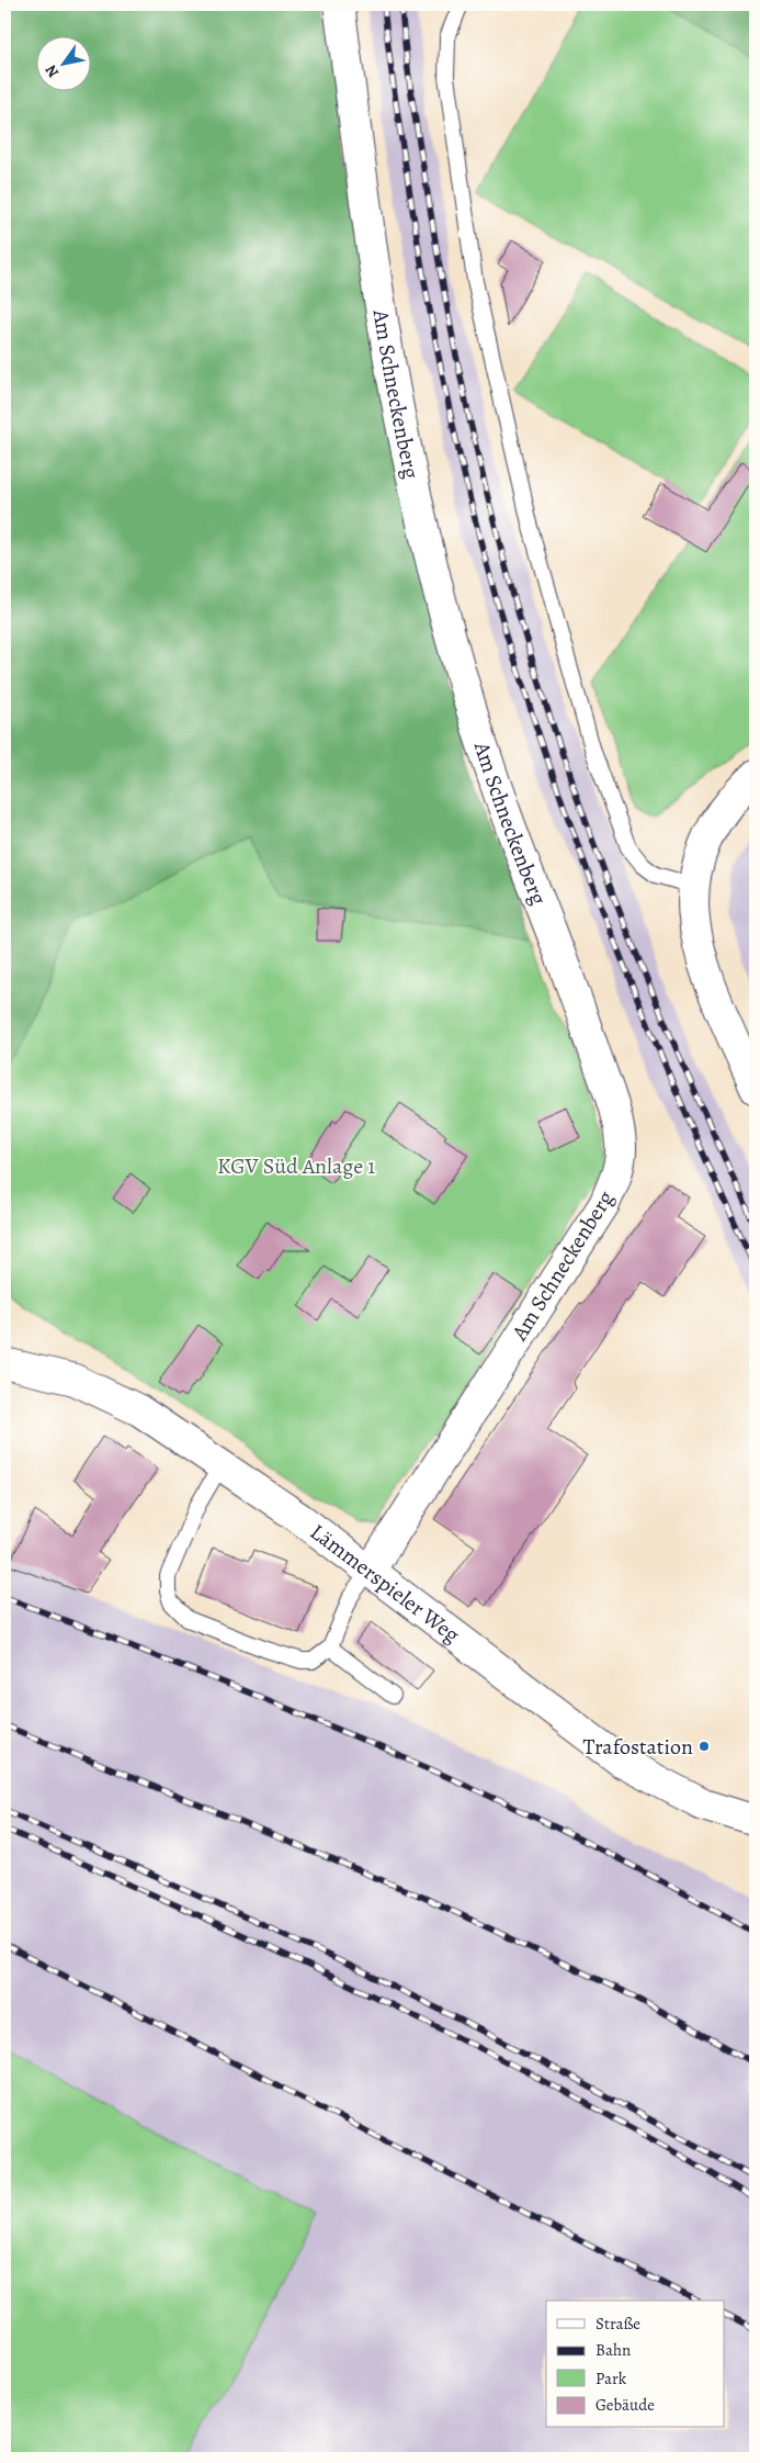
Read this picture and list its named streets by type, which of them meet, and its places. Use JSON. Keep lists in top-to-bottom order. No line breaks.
{"streets":{"street":["Am Schneckenberg","Lämmerspieler Weg"]},"crossings":[["Am Schneckenberg","Lämmerspieler Weg"]],"parks":["KGV Süd Anlage 1"],"places":["Trafostation"],"legend":["Straße","Bahn","Park","Gebäude"],"north":"bottom left"}
